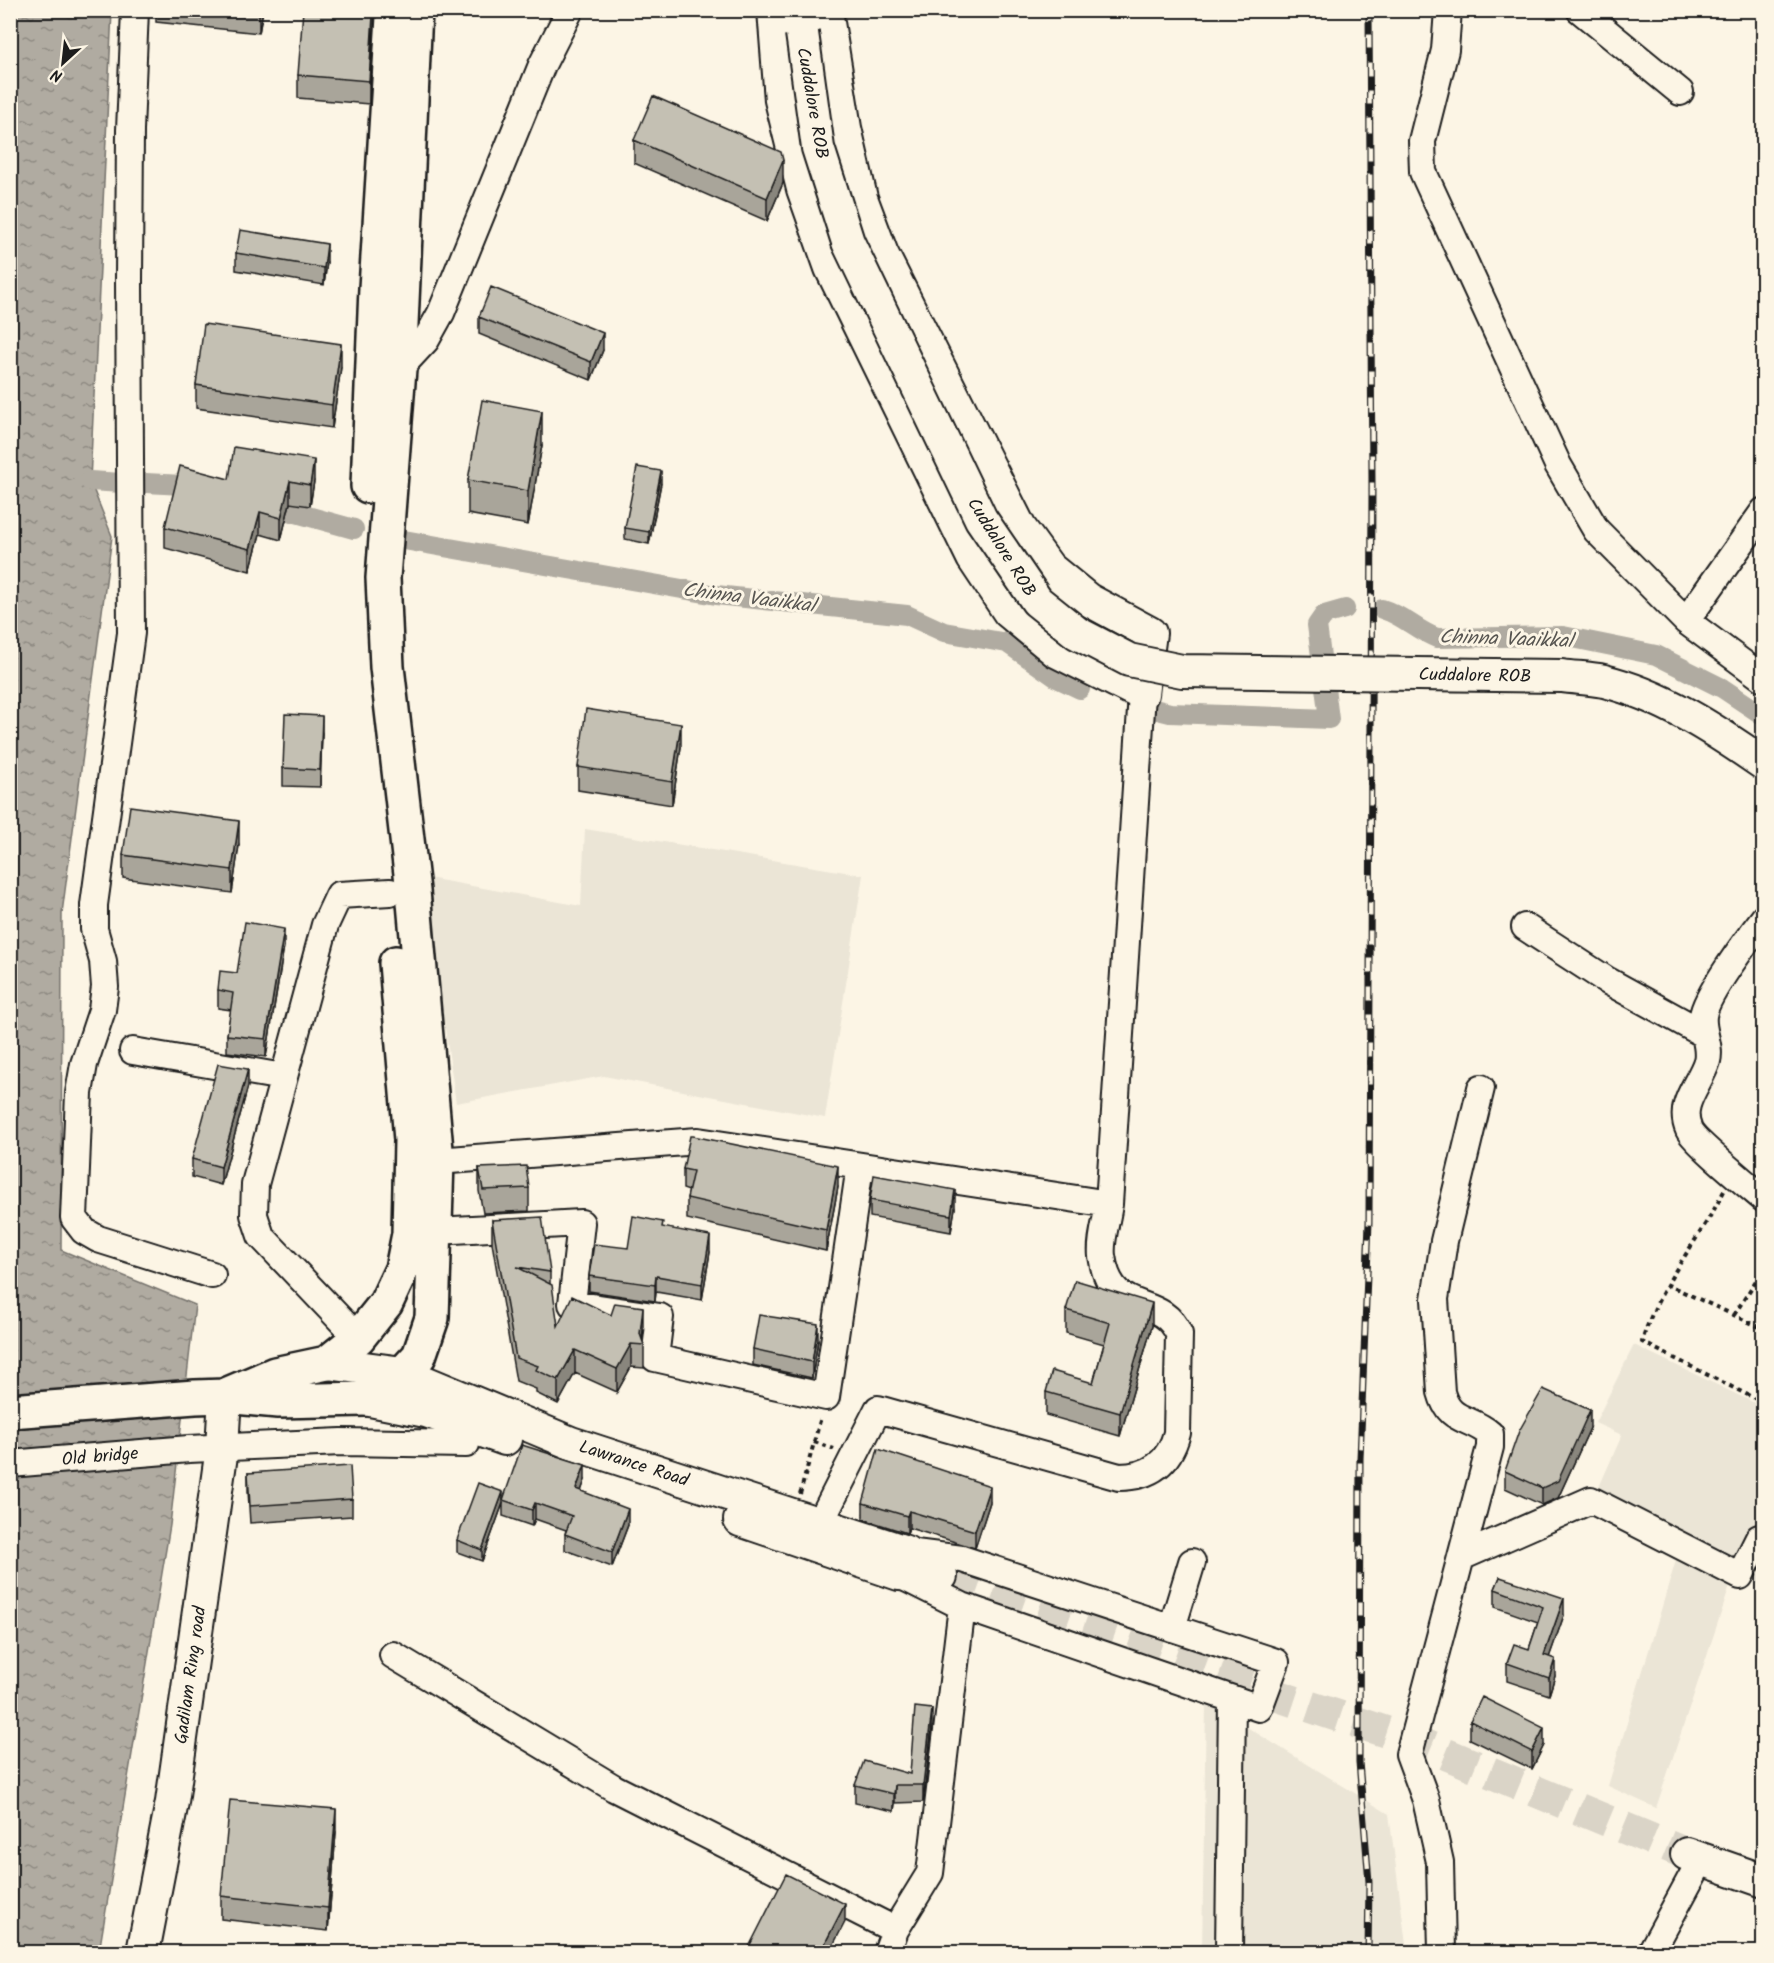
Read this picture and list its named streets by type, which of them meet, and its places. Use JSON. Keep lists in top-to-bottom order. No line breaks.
{"streets":{"main road":["Cuddalore ROB","Lawrance Road","Gadilam Ring road"],"street":["Old bridge"]},"crossings":[["Old bridge","Gadilam Ring road"]],"water":["Chinna Vaaikkal"],"north":"bottom left"}
